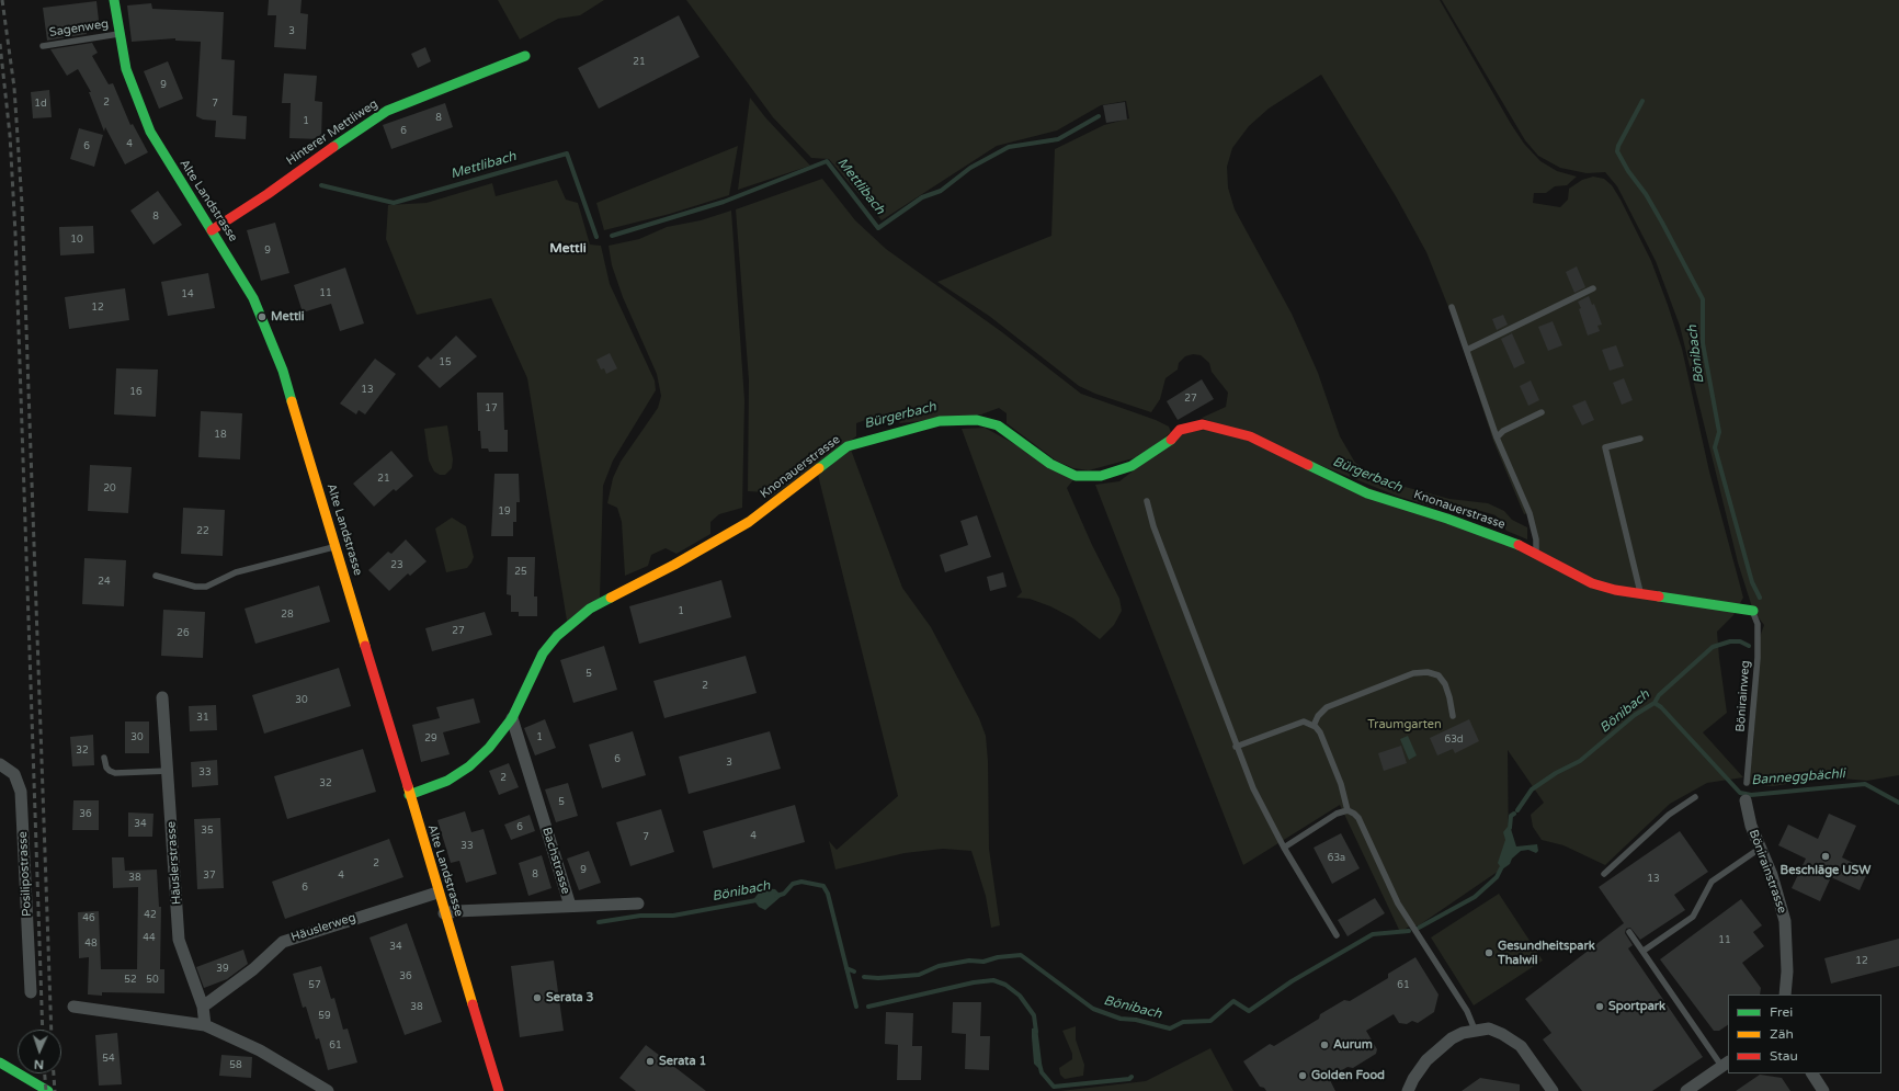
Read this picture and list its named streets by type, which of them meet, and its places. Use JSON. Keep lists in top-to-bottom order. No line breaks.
{"streets":{"street":["Hinterer Mettliweg","Alte Landstrasse","Knonauerstrasse","Bachstrasse","Häuslerstrasse","Bönirainstrasse","Posilipostrasse","Häuslerweg"],"lane":["Sagenweg","Bönirainweg"]},"crossings":[["Sagenweg","Alte Landstrasse"],["Hinterer Mettliweg","Alte Landstrasse"],["Alte Landstrasse","Knonauerstrasse"],["Alte Landstrasse","Bachstrasse"],["Alte Landstrasse","Häuslerweg"],["Knonauerstrasse","Bönirainweg"],["Knonauerstrasse","Bachstrasse"],["Häuslerstrasse","Häuslerweg"]],"districts":["Mettli"],"water":["Mettlibach","Bönibach","Bürgerbach","Banneggbächli"],"parks":["Traumgarten"],"places":["Mettli","Beschläge USW","Gesundheitspark Thalwil","Serata 3","Sportpark","Aurum","Serata 1","Golden Food"],"house_numbers":["3","21","9","2","1d","7","8","1","6","4","6","8","10","9","11","14","12","15","13","16","27","17","18","21","20","19","22","23","25","24","1","28","27","26","5","2","30","31","30","1","29","63d","32","6","3","33","2","32","5","36","34","6","35","4","7","33","63a","2","9","8","37","4","38","13","6","42","46","44","11","48","34","12","39","36","52","50","57","61","38","59","61","54","58"],"legend":["Frei","Zäh","Stau"],"north":"bottom"}
